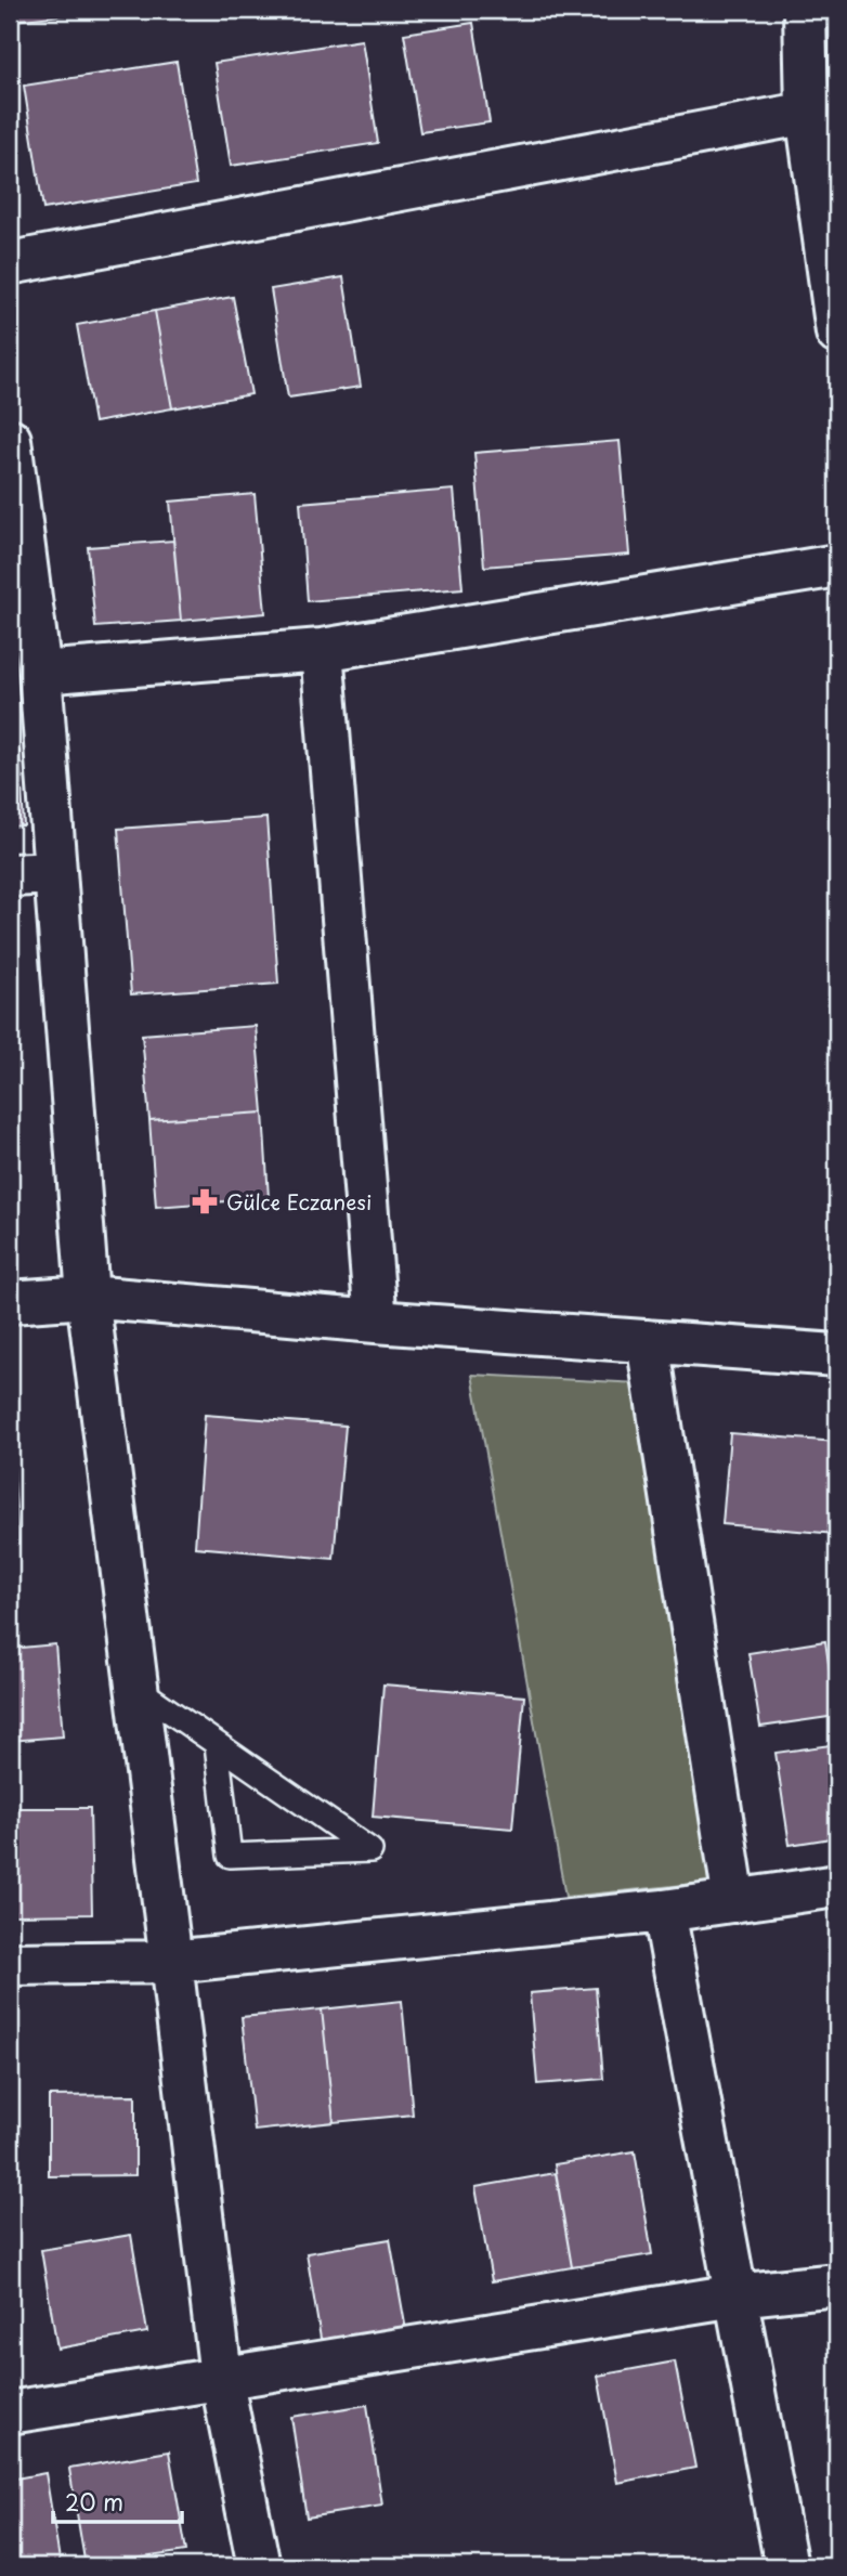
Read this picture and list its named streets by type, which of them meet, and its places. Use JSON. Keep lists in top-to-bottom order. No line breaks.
{"places":{"pharmacy":["Gülce Eczanesi"]},"scale_bar":"20 m"}
